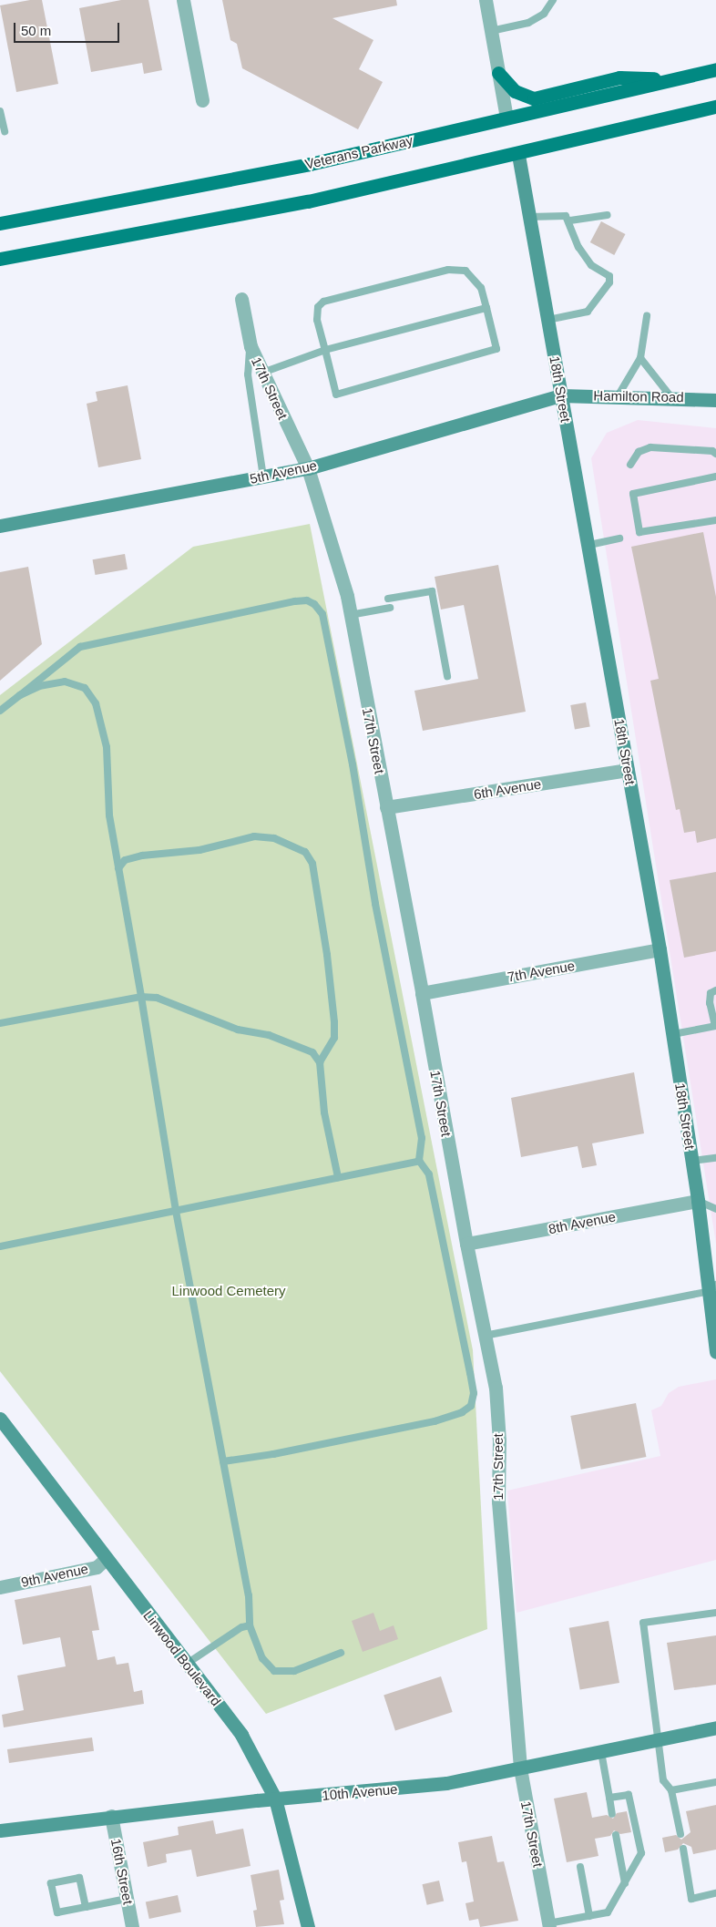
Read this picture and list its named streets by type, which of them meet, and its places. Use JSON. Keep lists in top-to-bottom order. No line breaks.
{"streets":{"main road":["Veterans Parkway"],"street":["17th Street","18th Street","Hamilton Road","5th Avenue","6th Avenue","7th Avenue","8th Avenue","9th Avenue","Linwood Boulevard","10th Avenue","16th Street"]},"crossings":[["17th Street","5th Avenue"],["17th Street","6th Avenue"],["17th Street","7th Avenue"],["17th Street","8th Avenue"],["17th Street","10th Avenue"],["18th Street","Hamilton Road"],["18th Street","5th Avenue"],["18th Street","6th Avenue"],["18th Street","7th Avenue"],["18th Street","8th Avenue"],["Hamilton Road","5th Avenue"],["9th Avenue","Linwood Boulevard"],["Linwood Boulevard","10th Avenue"],["10th Avenue","16th Street"]],"parks":["Linwood Cemetery"],"scale_bar":"50 m"}
